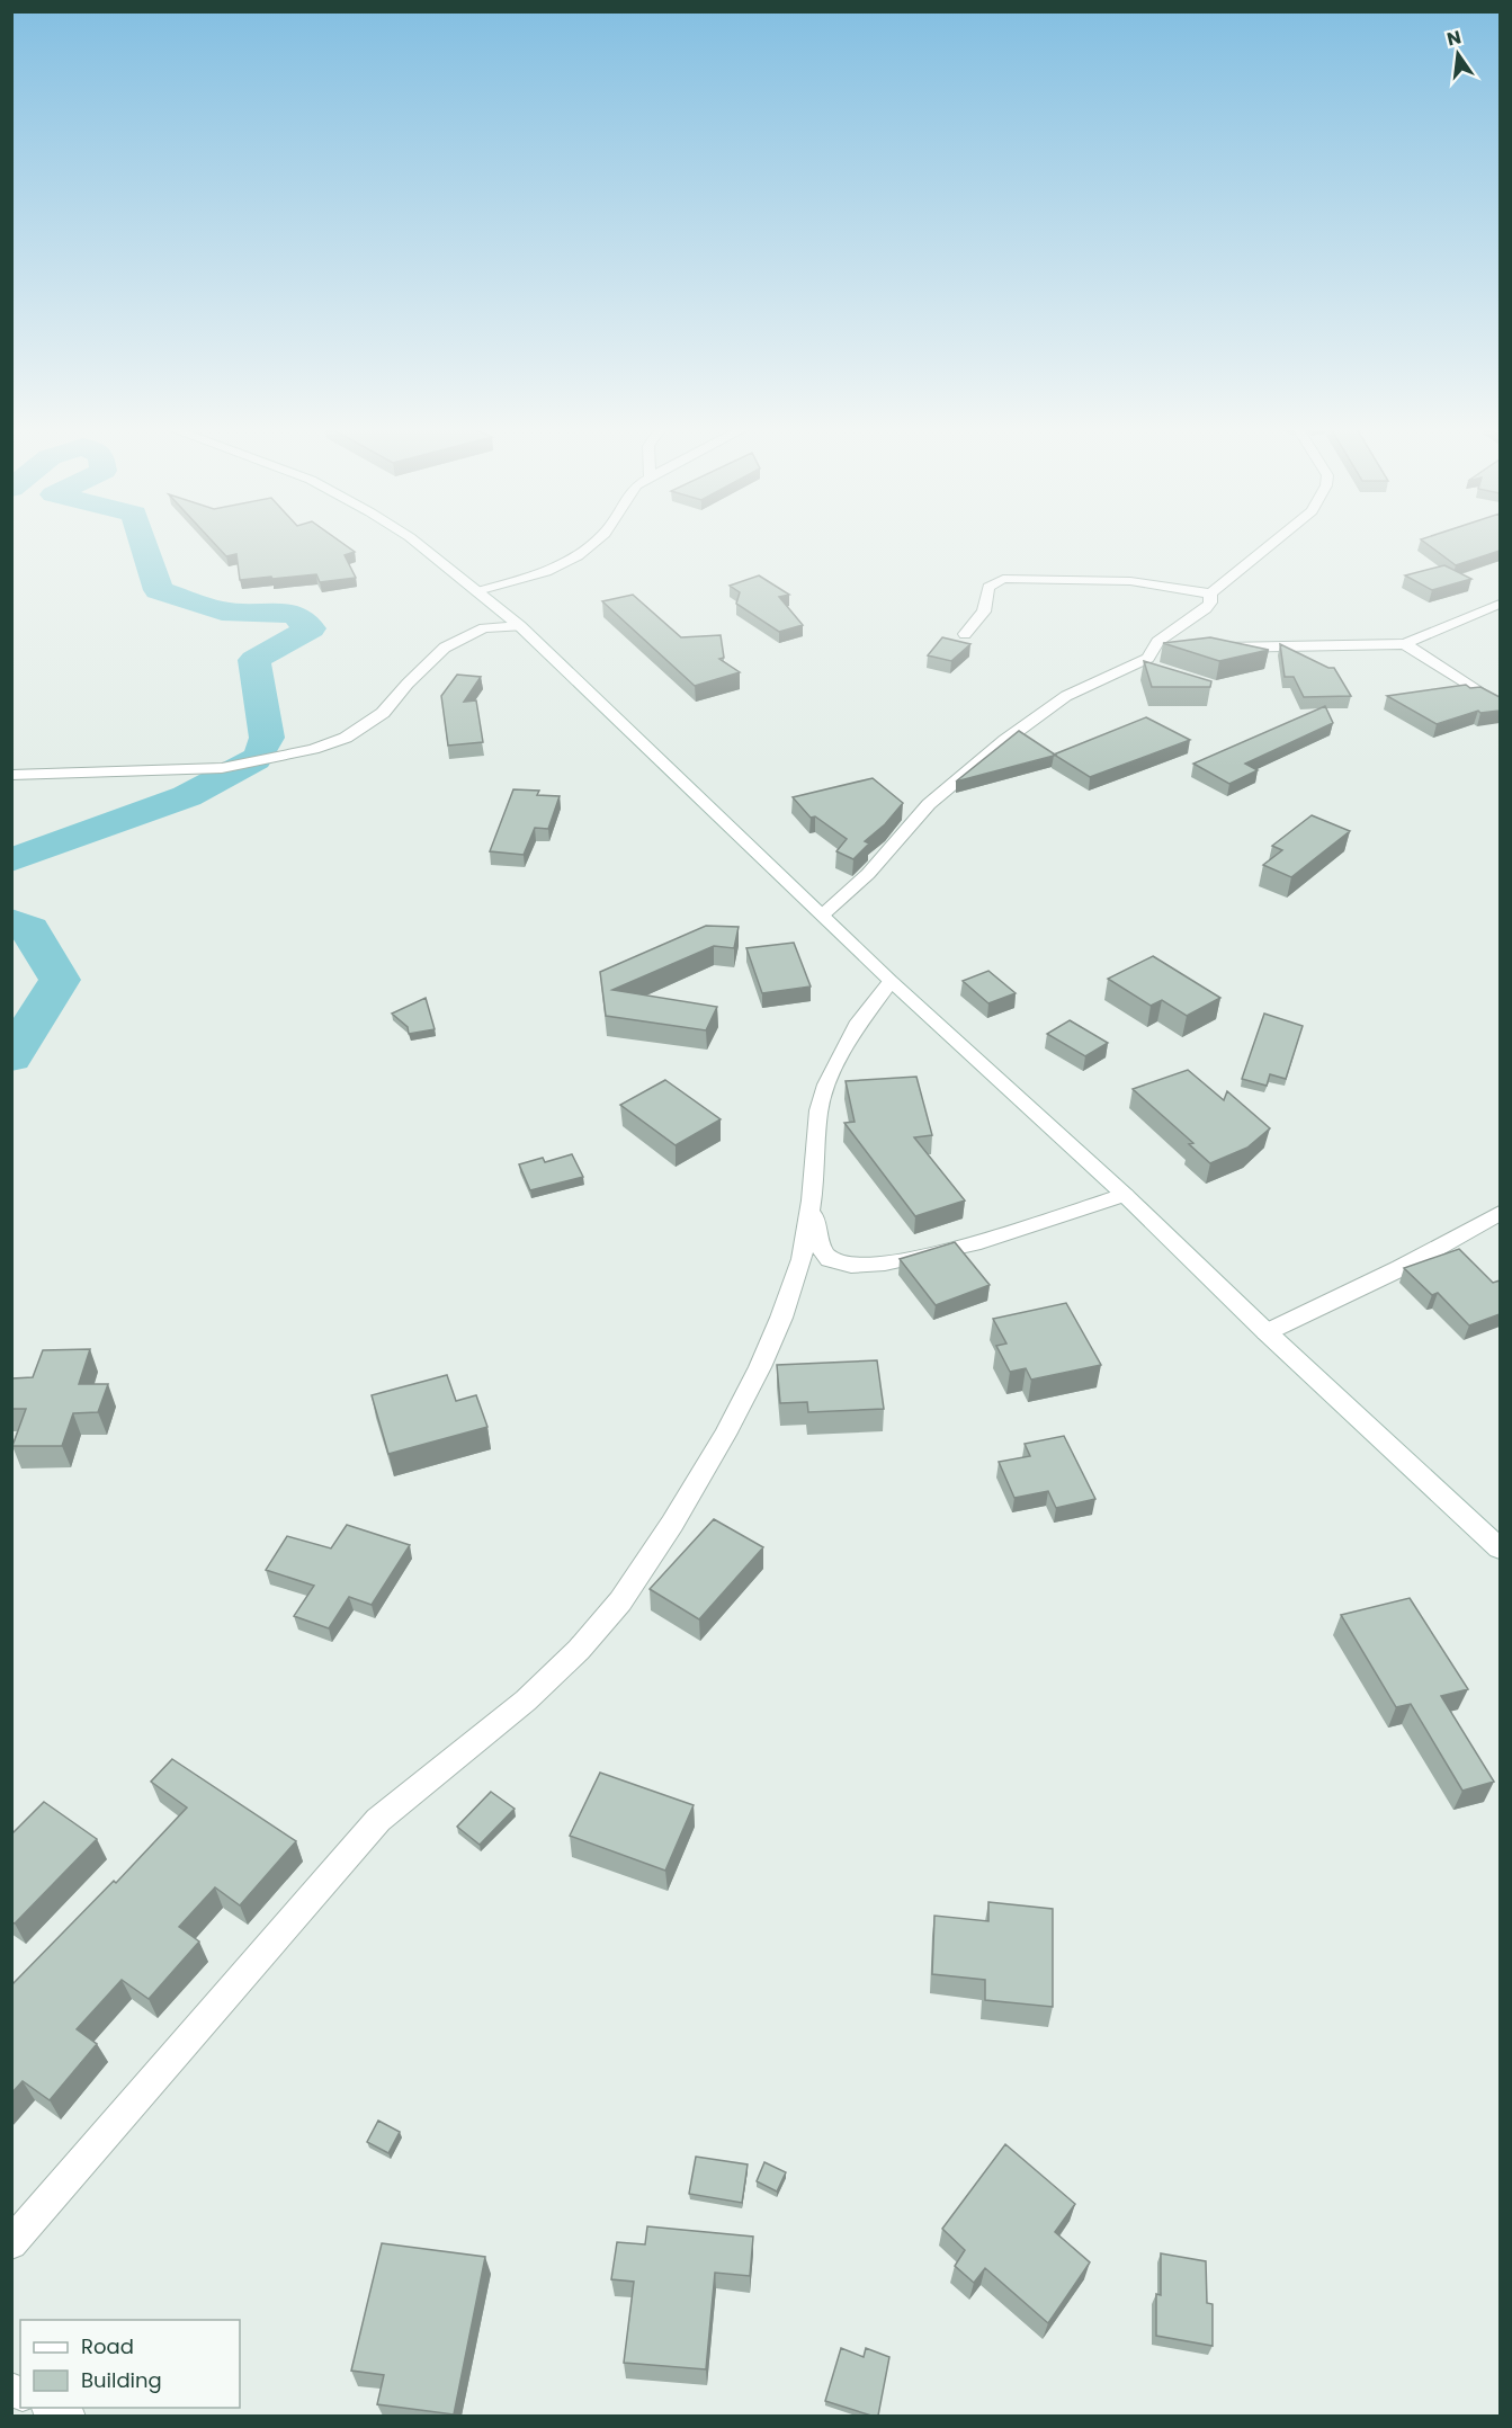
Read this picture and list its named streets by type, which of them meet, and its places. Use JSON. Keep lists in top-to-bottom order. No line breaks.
{"legend":["Road","Building"],"north":"top"}
